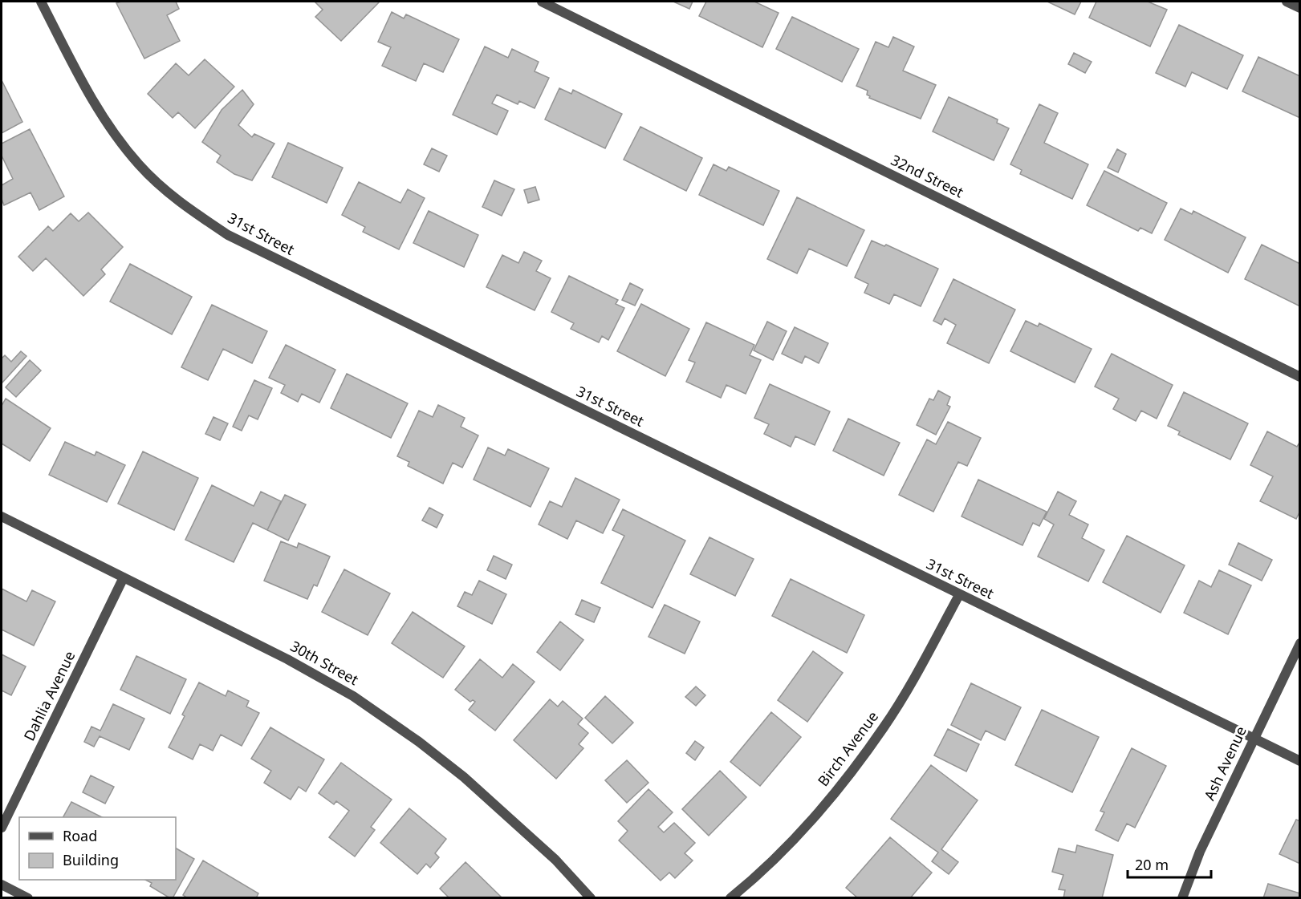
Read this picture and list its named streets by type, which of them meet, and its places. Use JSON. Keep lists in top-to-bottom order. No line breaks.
{"streets":{"street":["32nd Street","31st Street","30th Street","Dahlia Avenue","Birch Avenue","Ash Avenue"]},"crossings":[["31st Street","Birch Avenue"],["31st Street","Ash Avenue"],["30th Street","Dahlia Avenue"]],"legend":["Road","Building"],"scale_bar":"20 m"}
